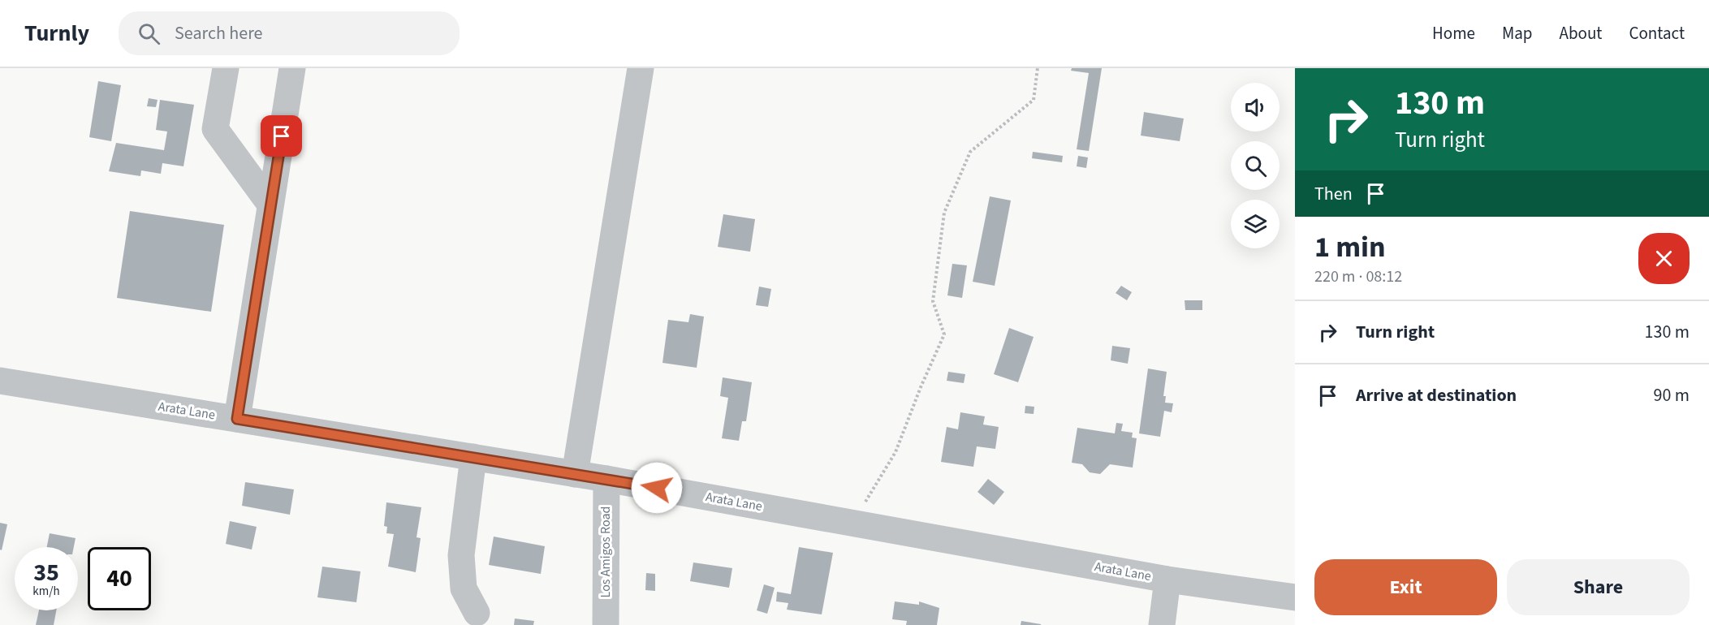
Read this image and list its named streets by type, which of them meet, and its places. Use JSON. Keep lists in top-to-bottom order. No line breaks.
{"streets":{"street":["Arata Lane","Los Amigos Road"]},"crossings":[["Arata Lane","Los Amigos Road"]],"page":{"header":"Turnly","search":"Search here","nav":["Home","Map","About","Contact"],"turn":["130 m","Turn right"],"then":"Then","heading":["1 min","220 m · 08:12"],"list":[{"name":"Turn right","value":"130 m"},{"name":"Arrive at destination","value":"90 m"}],"speed":"35 km/h","limit":"40","buttons":["Exit","Share"]}}
